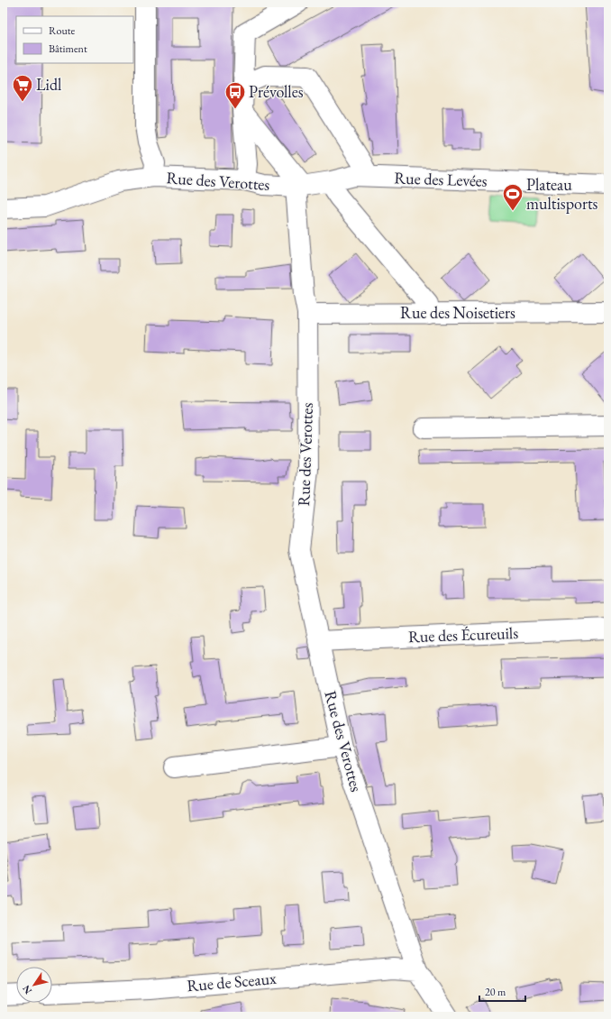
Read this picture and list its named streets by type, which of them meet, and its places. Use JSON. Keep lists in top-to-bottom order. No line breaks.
{"streets":{"street":["Rue des Levées","Rue des Verottes","Rue des Noisetiers","Rue des Écureuils","Rue de Sceaux"]},"crossings":[["Rue des Levées","Rue des Verottes"],["Rue des Verottes","Rue des Noisetiers"],["Rue des Verottes","Rue des Écureuils"],["Rue des Verottes","Rue de Sceaux"]],"places":{"supermarket":["Lidl"],"bus stop":["Prévolles"],"sports":["Plateau multisports"]},"legend":["Route","Bâtiment"],"scale_bar":"20 m","north":"bottom left"}
